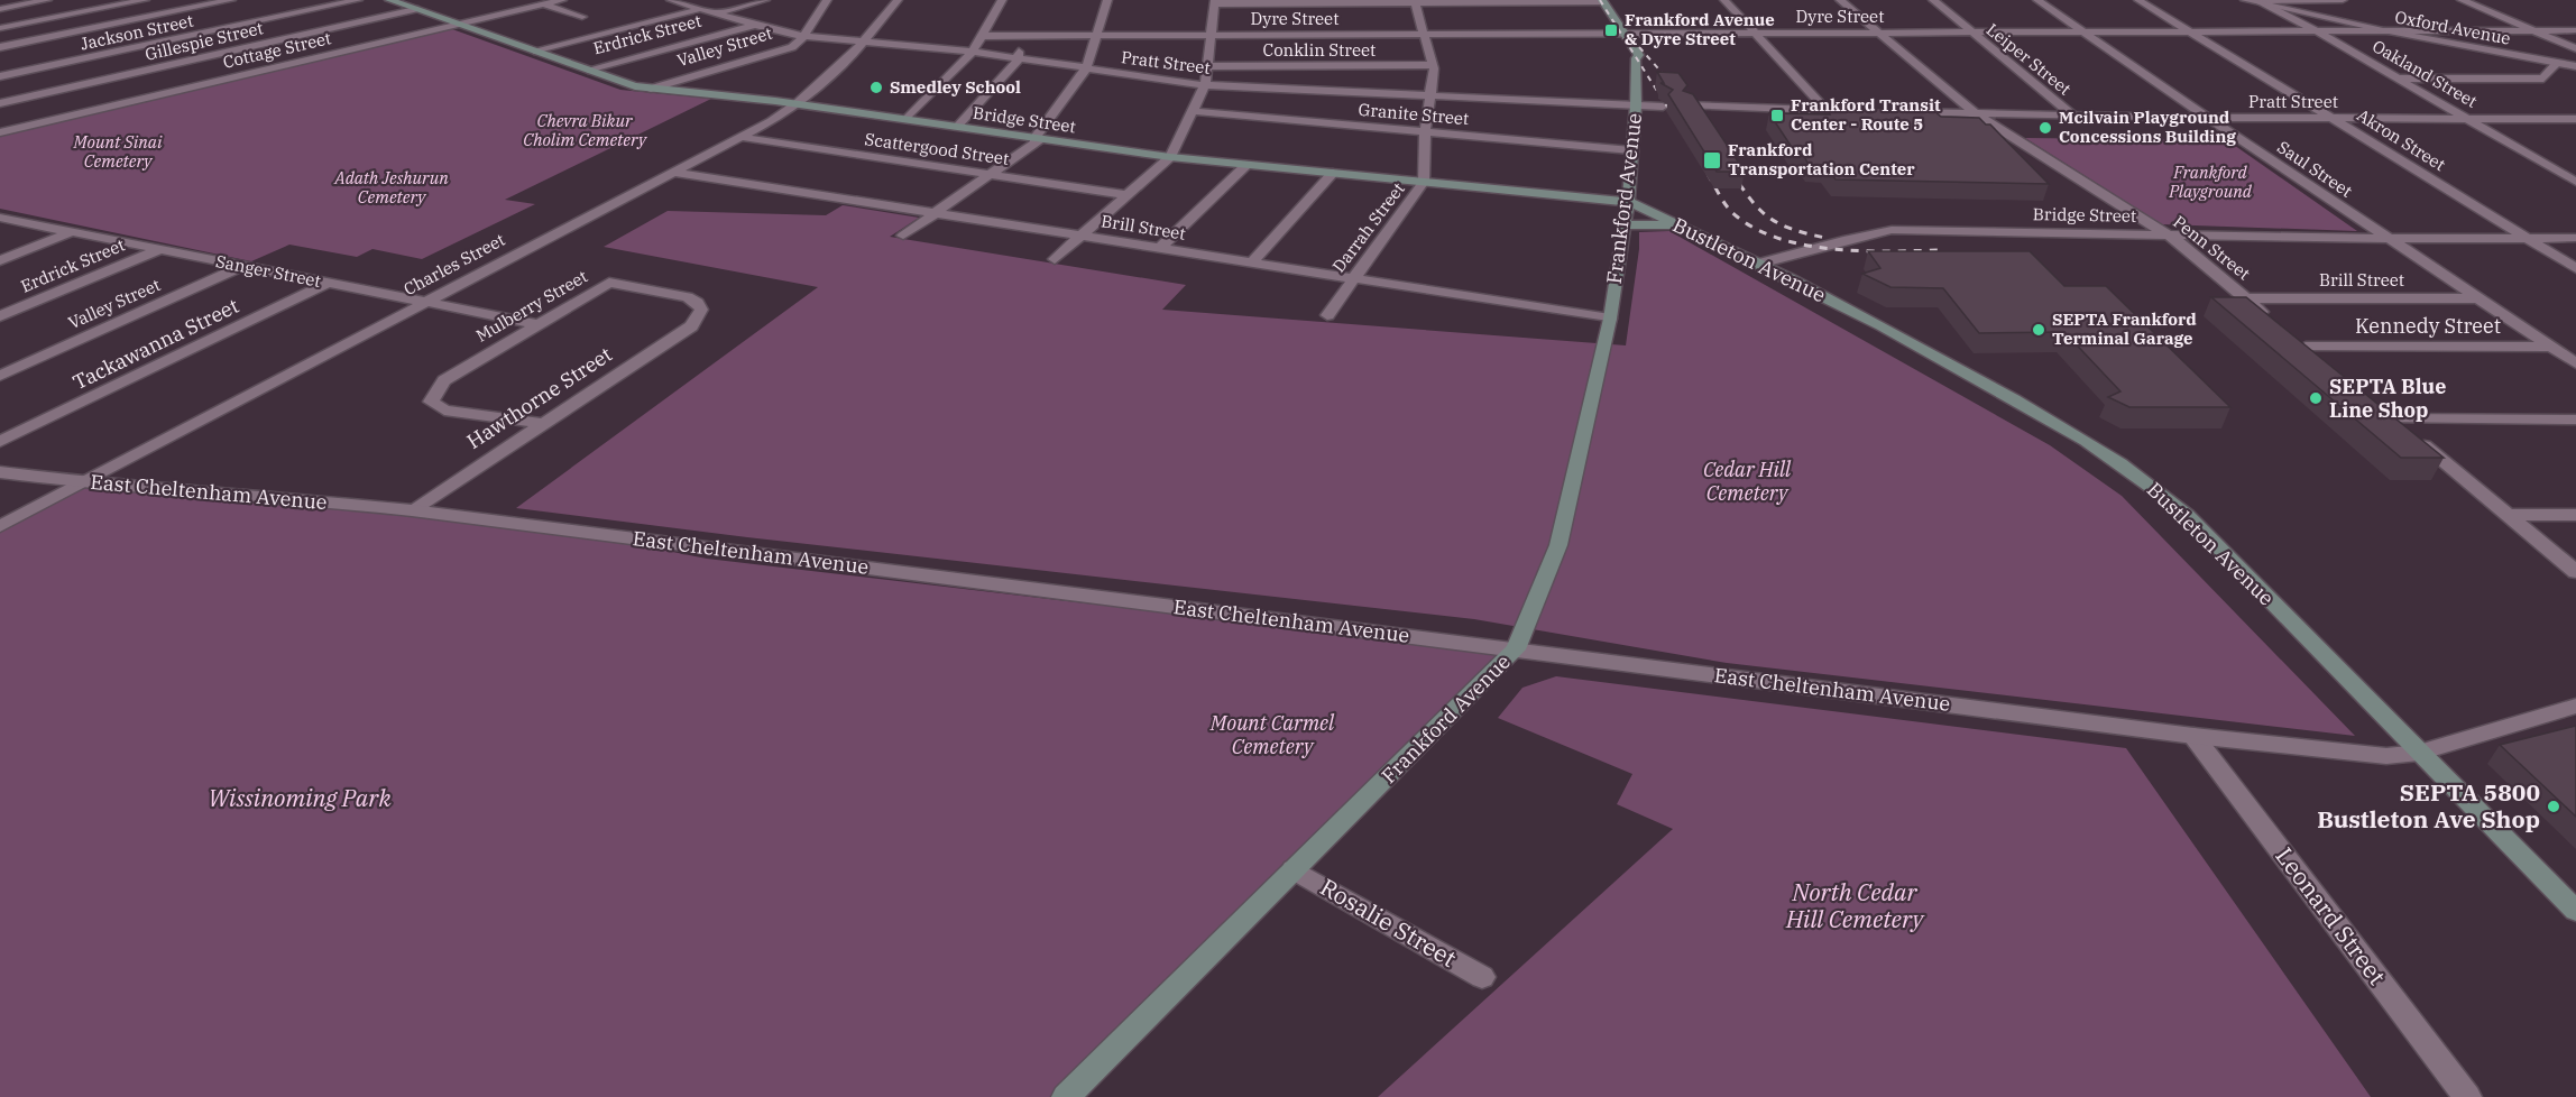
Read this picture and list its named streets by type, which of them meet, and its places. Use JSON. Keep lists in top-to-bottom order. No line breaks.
{"streets":{"main road":["Bridge Street","Frankford Avenue","Bustleton Avenue"],"street":["Dyre Street","Oxford Avenue","Jackson Street","Erdrick Street","Gillespie Street","Valley Street","Cottage Street","Conklin Street","Leiper Street","Pratt Street","Oakland Street","Granite Street","Akron Street","Scattergood Street","Saul Street","Brill Street","Darrah Street","Penn Street","Charles Street","Sanger Street","Mulberry Street","Kennedy Street","Tackawanna Street","Hawthorne Street","East Cheltenham Avenue","Leonard Street","Rosalie Street"]},"crossings":[["Dyre Street","Oxford Avenue"],["Dyre Street","Leiper Street"],["Dyre Street","Oakland Street"],["Dyre Street","Akron Street"],["Dyre Street","Saul Street"],["Dyre Street","Frankford Avenue"],["Dyre Street","Darrah Street"],["Dyre Street","Penn Street"],["Oxford Avenue","Oakland Street"],["Erdrick Street","Pratt Street"],["Erdrick Street","Bridge Street"],["Erdrick Street","Sanger Street"],["Gillespie Street","Bridge Street"],["Valley Street","Pratt Street"],["Valley Street","Bridge Street"],["Valley Street","Sanger Street"],["Cottage Street","Bridge Street"],["Conklin Street","Darrah Street"],["Leiper Street","Pratt Street"],["Pratt Street","Oakland Street"],["Pratt Street","Akron Street"],["Pratt Street","Saul Street"],["Pratt Street","Frankford Avenue"],["Pratt Street","Darrah Street"],["Pratt Street","Penn Street"],["Pratt Street","Charles Street"],["Granite Street","Frankford Avenue"],["Granite Street","Darrah Street"],["Bridge Street","Akron Street"],["Bridge Street","Saul Street"],["Bridge Street","Frankford Avenue"],["Bridge Street","Darrah Street"],["Bridge Street","Penn Street"],["Bridge Street","Bustleton Avenue"],["Bridge Street","Charles Street"],["Scattergood Street","Charles Street"],["Saul Street","Brill Street"],["Saul Street","Kennedy Street"],["Frankford Avenue","Brill Street"],["Frankford Avenue","Bustleton Avenue"],["Frankford Avenue","East Cheltenham Avenue"],["Frankford Avenue","Rosalie Street"],["Brill Street","Darrah Street"],["Brill Street","Penn Street"],["Brill Street","Charles Street"],["Bustleton Avenue","East Cheltenham Avenue"],["Charles Street","Sanger Street"],["Charles Street","East Cheltenham Avenue"],["Sanger Street","Mulberry Street"],["Sanger Street","Tackawanna Street"],["Mulberry Street","Hawthorne Street"],["Hawthorne Street","East Cheltenham Avenue"],["East Cheltenham Avenue","Leonard Street"]],"parks":["Chevra Bikur Cholim Cemetery","Mount Sinai Cemetery","Frankford Playground","Adath Jeshurun Cemetery","Cedar Hill Cemetery","Mount Carmel Cemetery","Wissinoming Park","North Cedar Hill Cemetery"],"places":{"transit":["Frankford Avenue & Dyre Street","Frankford Transit Center - Route 5","Frankford Transportation Center"],"other":["Smedley School","Mcilvain Playground Concessions Building","SEPTA Frankford Terminal Garage","SEPTA Blue Line Shop","SEPTA 5800 Bustleton Ave Shop"]}}
